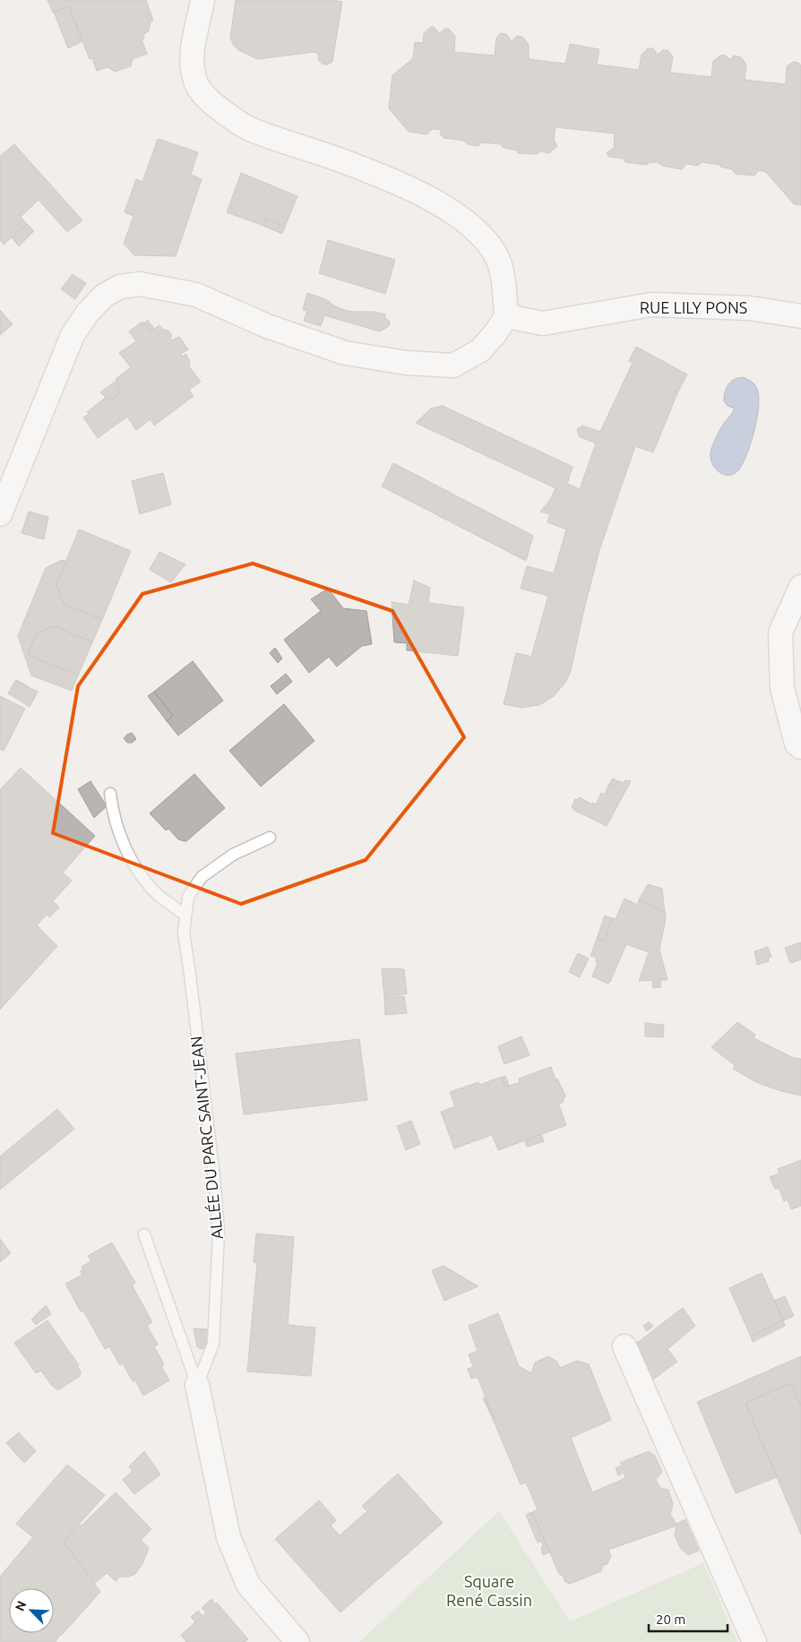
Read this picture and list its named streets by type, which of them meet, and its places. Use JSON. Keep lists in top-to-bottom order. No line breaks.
{"streets":{"street":["RUE LILY PONS"],"lane":["ALLÉE DU PARC SAINT-JEAN"]},"parks":["Square René Cassin"],"scale_bar":"20 m","north":"top left"}
